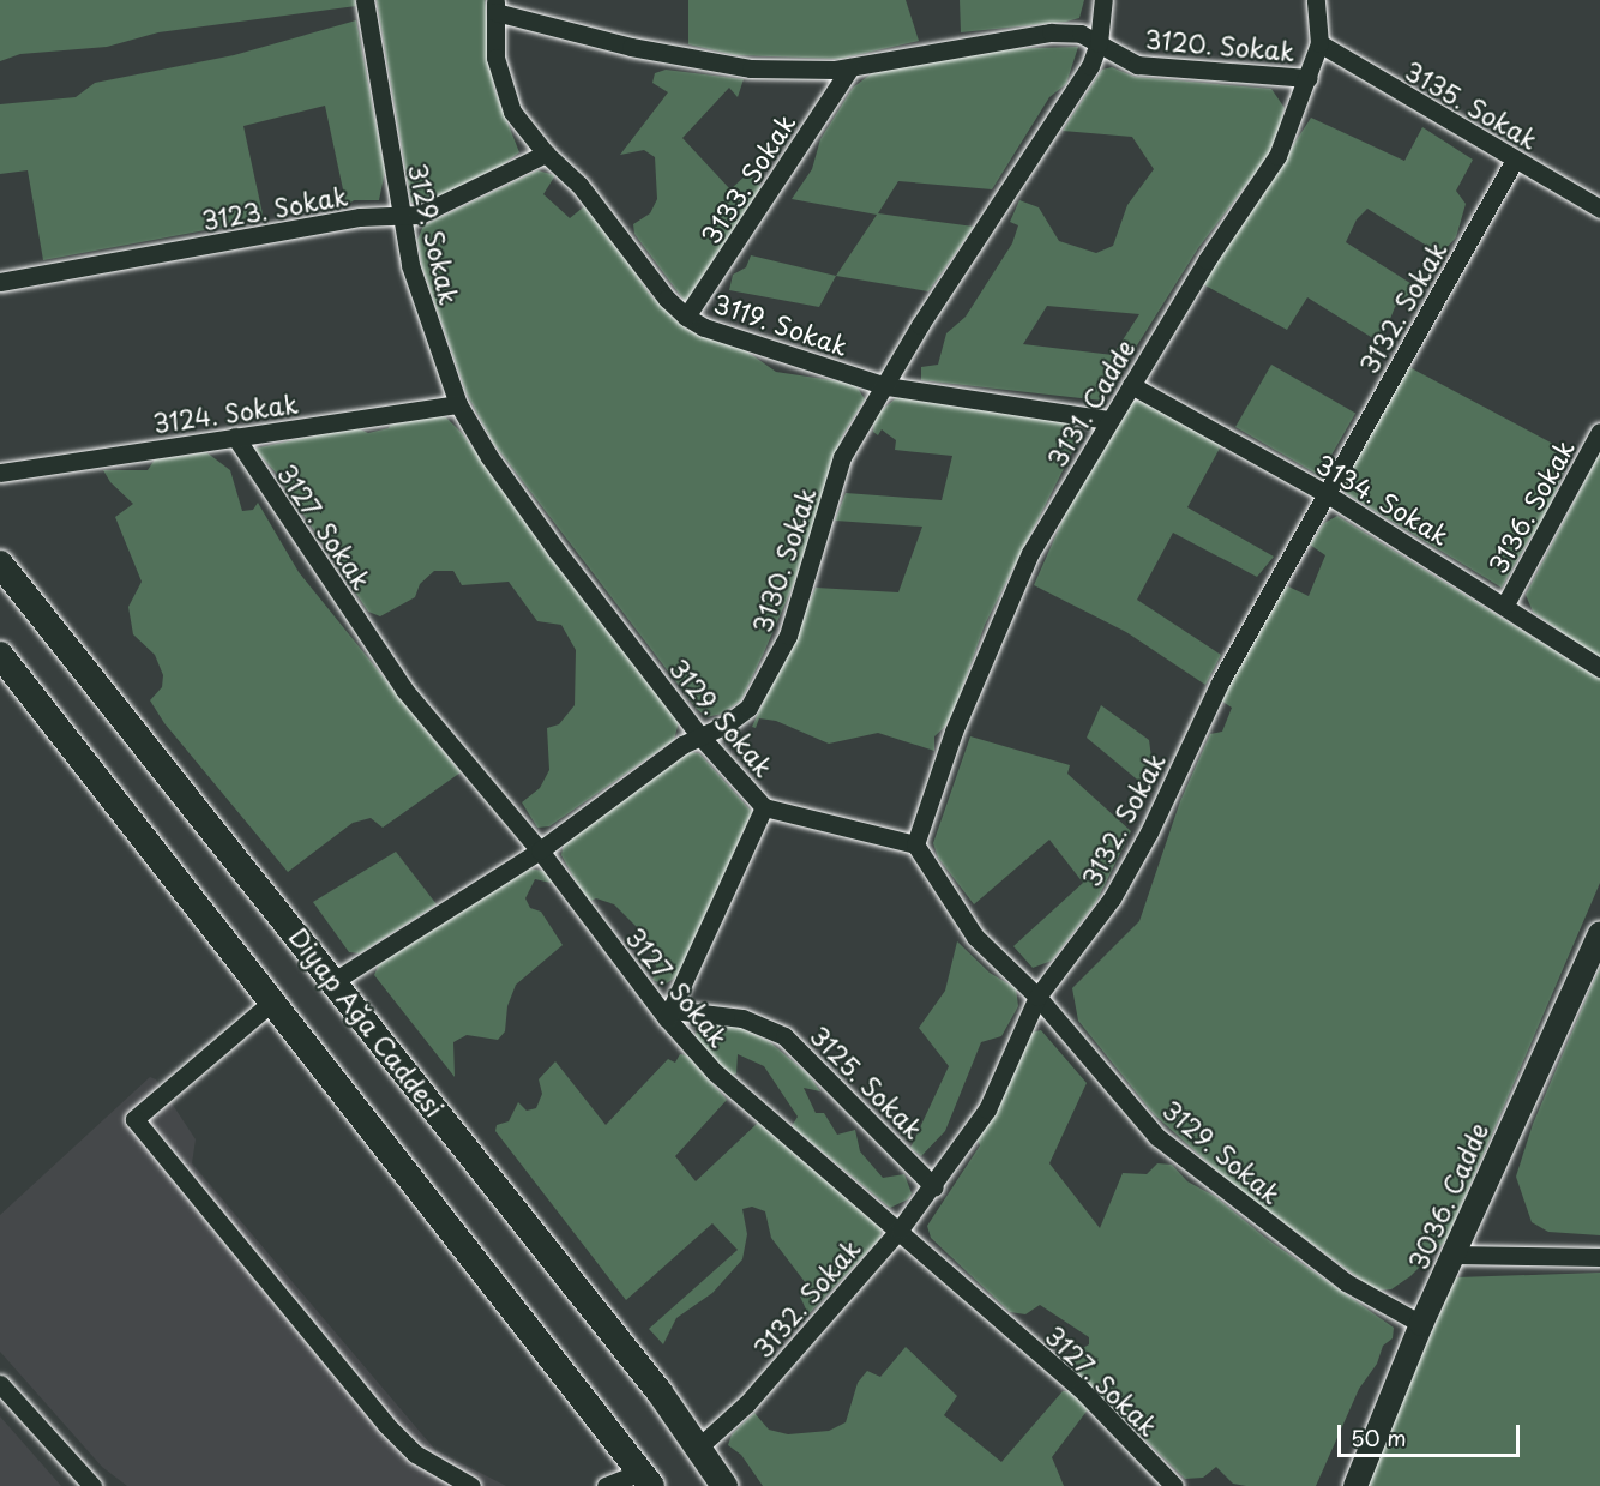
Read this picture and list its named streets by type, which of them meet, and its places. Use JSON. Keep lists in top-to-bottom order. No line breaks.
{"streets":{"main road":["Diyap Ağa Caddesi"],"street":["3120. Sokak","3135. Sokak","3133. Sokak","3123. Sokak","3129. Sokak","3132. Sokak","3119. Sokak","3131. Cadde","3124. Sokak","3134. Sokak","3136. Sokak","3127. Sokak","3130. Sokak","3125. Sokak","3036. Cadde"]},"crossings":[["3120. Sokak","3133. Sokak"],["3120. Sokak","3119. Sokak"],["3120. Sokak","3131. Cadde"],["3120. Sokak","3130. Sokak"],["3135. Sokak","3132. Sokak"],["3135. Sokak","3131. Cadde"],["3133. Sokak","3119. Sokak"],["3123. Sokak","3129. Sokak"],["3123. Sokak","3119. Sokak"],["3129. Sokak","3132. Sokak"],["3129. Sokak","3131. Cadde"],["3129. Sokak","3124. Sokak"],["3129. Sokak","3130. Sokak"],["3129. Sokak","3036. Cadde"],["3132. Sokak","3134. Sokak"],["3132. Sokak","3127. Sokak"],["3132. Sokak","Diyap Ağa Caddesi"],["3132. Sokak","3125. Sokak"],["3119. Sokak","3131. Cadde"],["3119. Sokak","3130. Sokak"],["3131. Cadde","3134. Sokak"],["3124. Sokak","3127. Sokak"],["3134. Sokak","3136. Sokak"],["3127. Sokak","3130. Sokak"],["3127. Sokak","3125. Sokak"],["3130. Sokak","Diyap Ağa Caddesi"]],"scale_bar":"50 m"}
